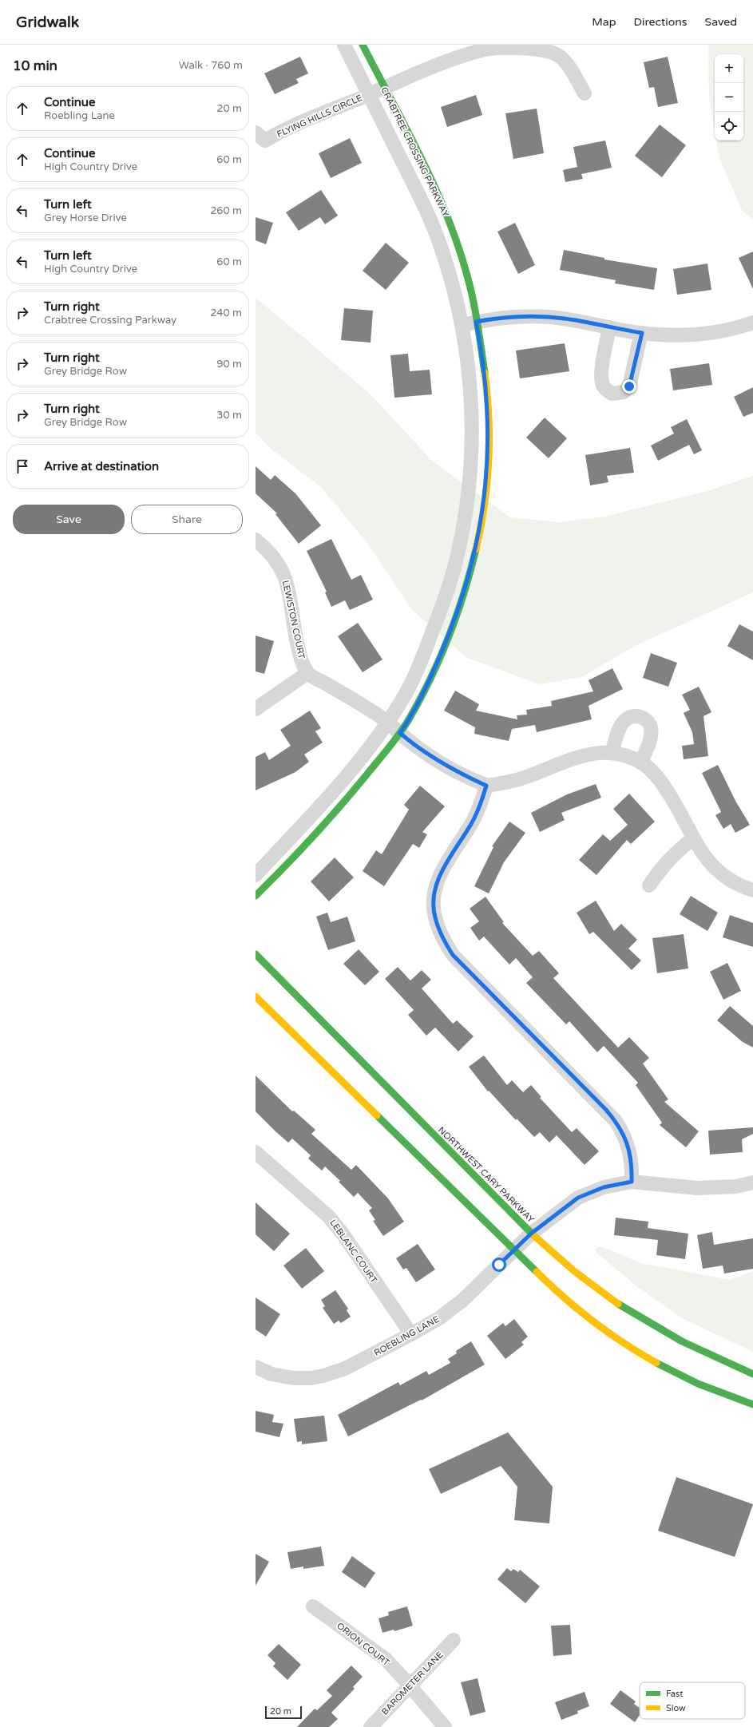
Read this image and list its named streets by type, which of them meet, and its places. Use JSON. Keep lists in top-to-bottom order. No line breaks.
{"streets":{"main road":["CRABTREE CROSSING PARKWAY","NORTHWEST CARY PARKWAY"],"street":["FLYING HILLS CIRCLE","LEWISTON COURT","LEBLANC COURT","ROEBLING LANE","ORION COURT","BAROMETER LANE"]},"crossings":[["FLYING HILLS CIRCLE","CRABTREE CROSSING PARKWAY"],["NORTHWEST CARY PARKWAY","ROEBLING LANE"],["LEBLANC COURT","ROEBLING LANE"],["ORION COURT","BAROMETER LANE"]],"legend":["Fast","Slow"],"scale_bar":"20 m","page":{"header":"Gridwalk","nav":["Map","Directions","Saved"],"heading":["10 min","Walk · 760 m"],"map_buttons":["+","−"],"list":[["Continue","Roebling Lane","20 m"],["Continue","High Country Drive","60 m"],["Turn left","Grey Horse Drive","260 m"],["Turn left","High Country Drive","60 m"],["Turn right","Crabtree Crossing Parkway","240 m"],["Turn right","Grey Bridge Row","90 m"],["Turn right","Grey Bridge Row","30 m"],"Arrive at destination"],"buttons":["Save","Share"],"scale":"20 m"}}
